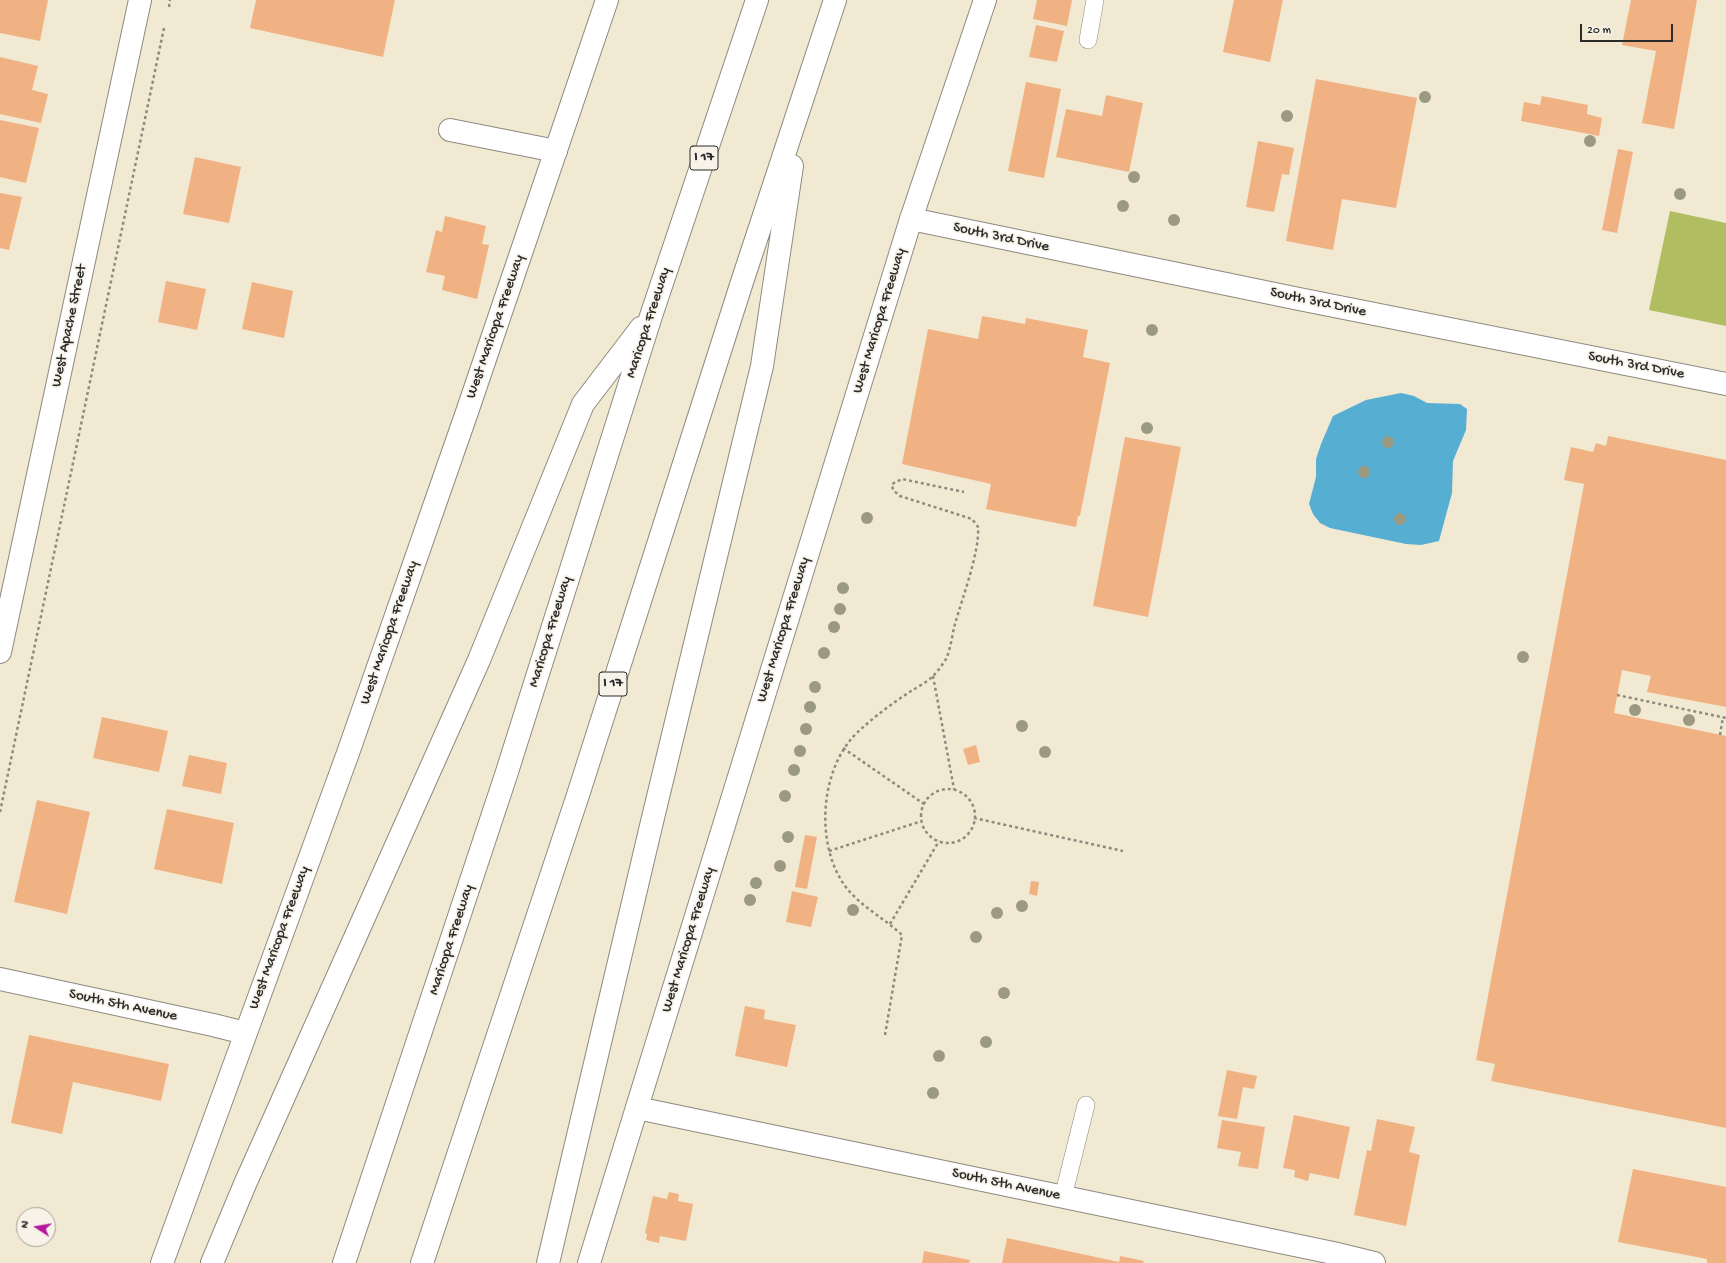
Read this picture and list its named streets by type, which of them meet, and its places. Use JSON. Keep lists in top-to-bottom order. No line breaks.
{"streets":{"main road":["I 17","South 3rd Drive","West Maricopa Freeway","Maricopa Freeway","West Apache Street","South 5th Avenue"]},"crossings":[["South 3rd Drive","West Maricopa Freeway"],["West Maricopa Freeway","South 5th Avenue"]],"scale_bar":"20 m","north":"left"}
